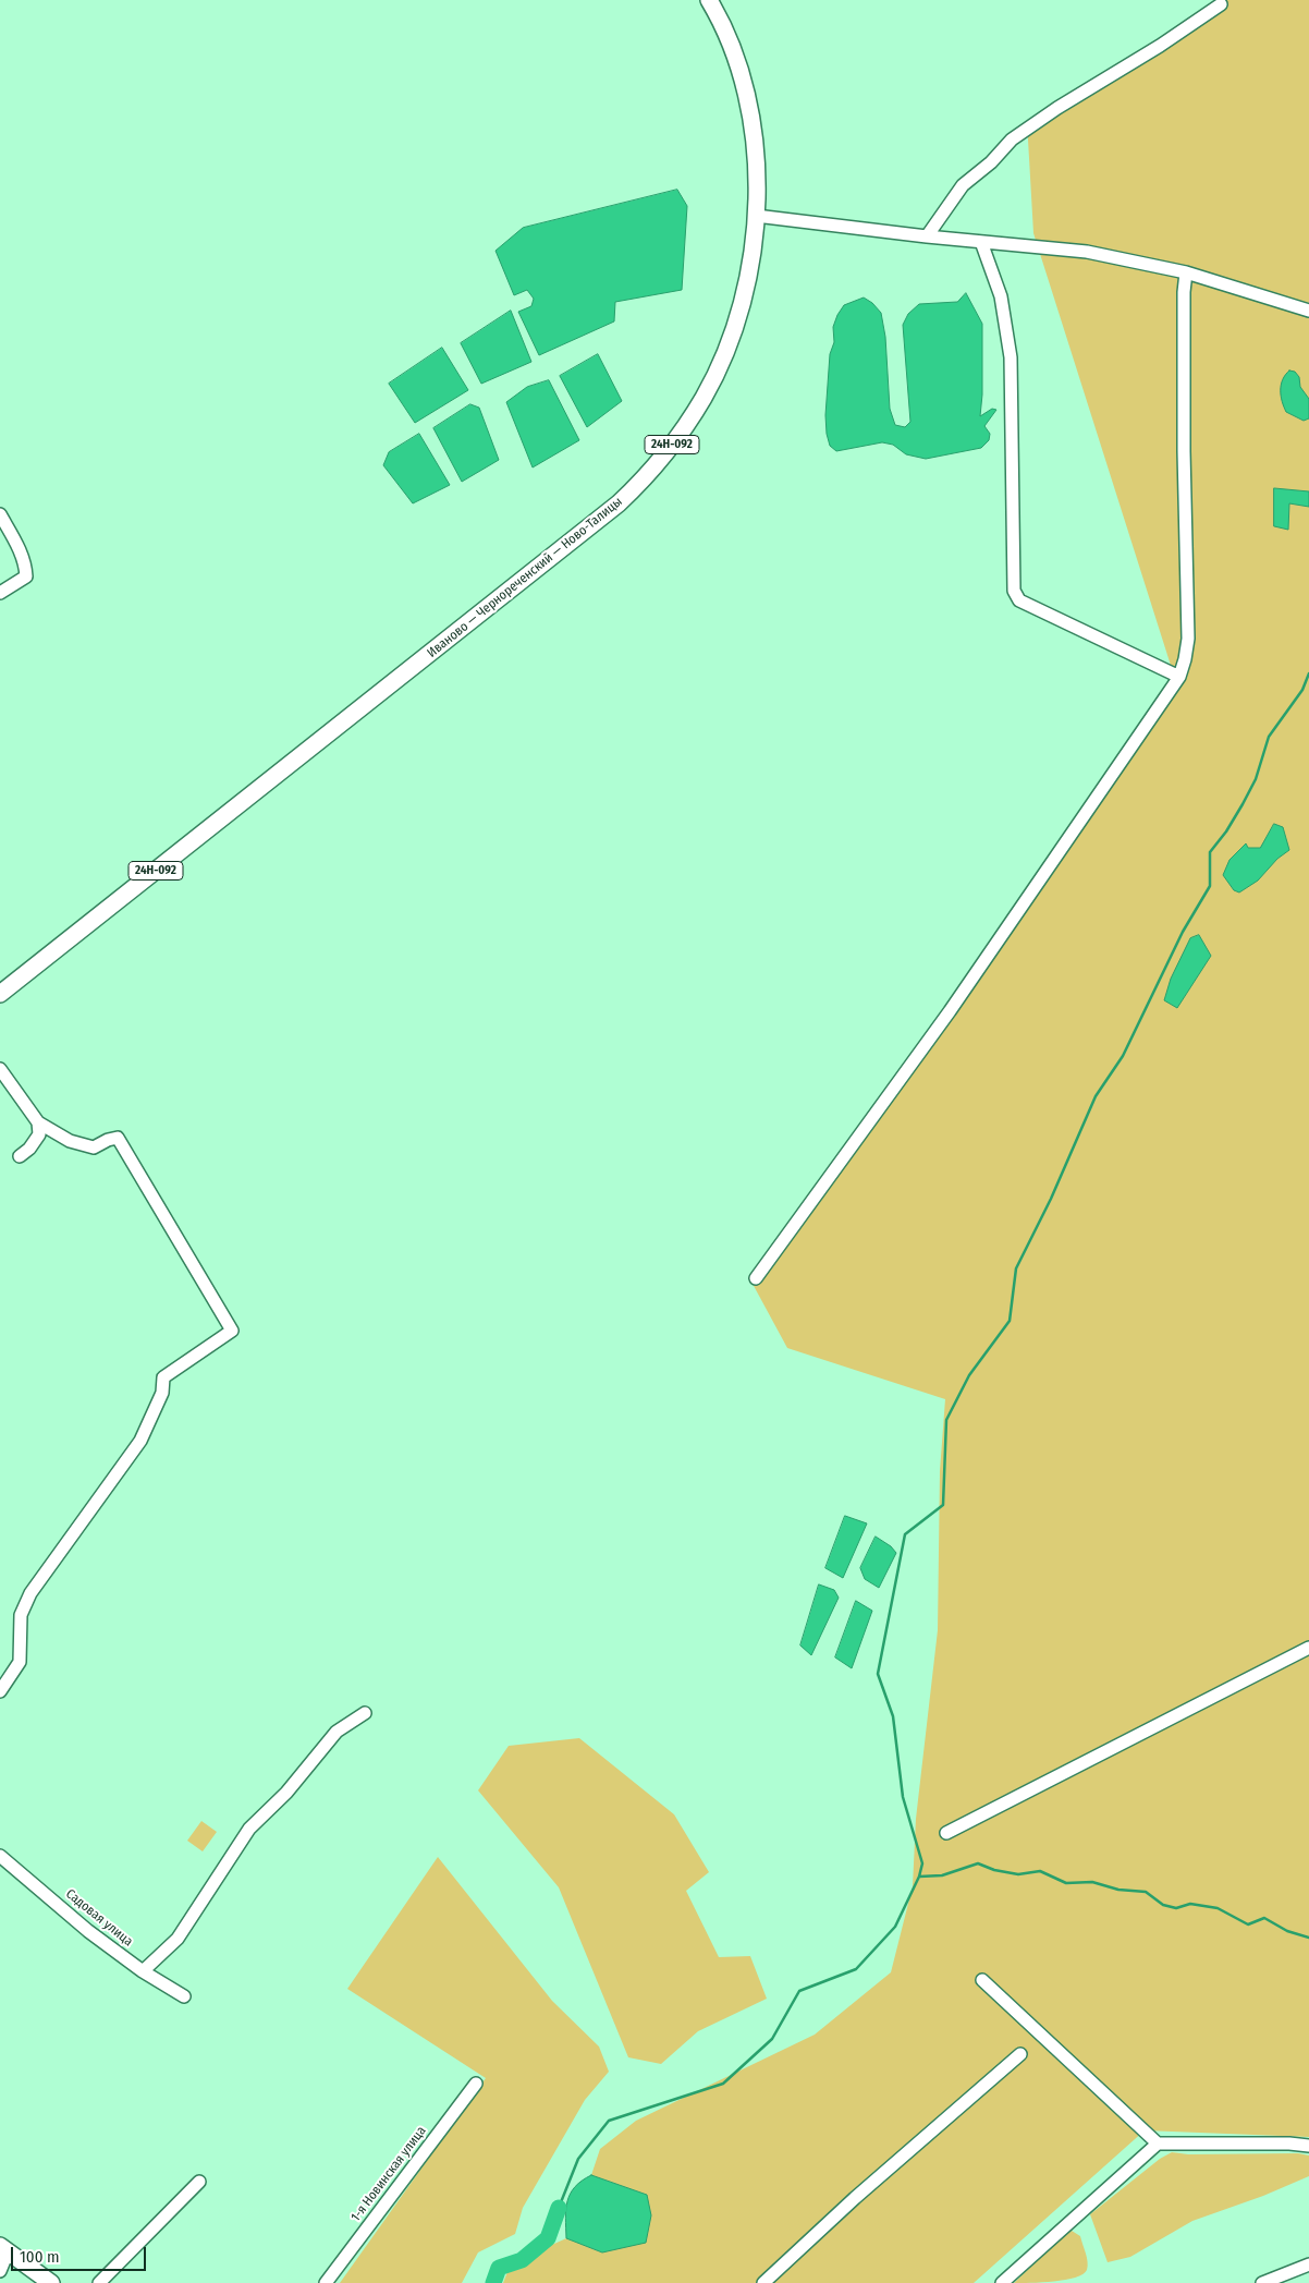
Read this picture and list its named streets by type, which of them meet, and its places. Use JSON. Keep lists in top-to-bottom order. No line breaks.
{"streets":{"main road":["24Н-092","Иваново — Чернореченский — Ново-Талицы"],"street":["Садовая улица","1-я Новинская улица"]},"scale_bar":"100 m"}
